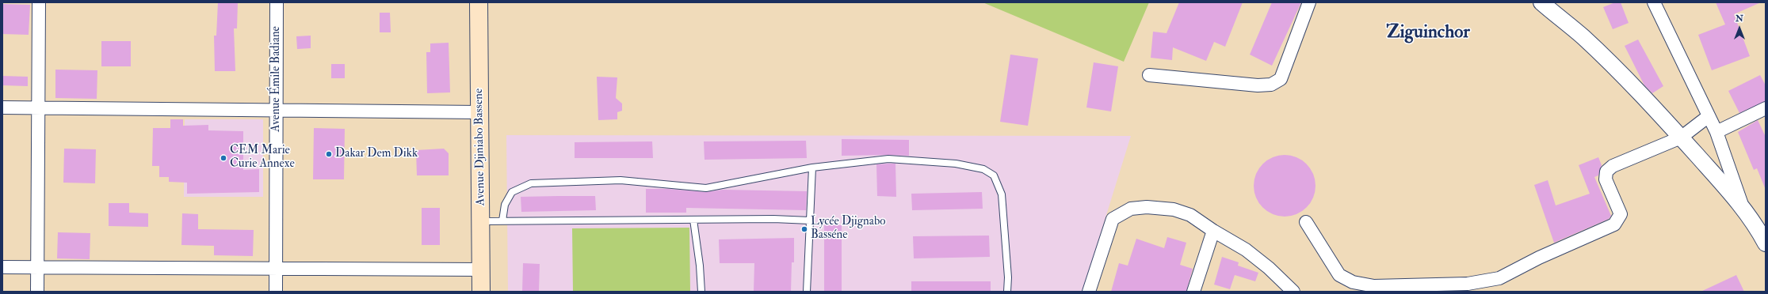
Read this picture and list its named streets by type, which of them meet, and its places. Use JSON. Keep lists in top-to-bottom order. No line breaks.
{"streets":{"main road":["Avenue Djiniabo Bassene"],"street":["Avenue Émile Badiane"]},"districts":["Ziguinchor"],"places":["Dakar Dem Dikk","CEM Marie Curie Annexe","Lycée Djignabo Basséne"],"north":"top"}
